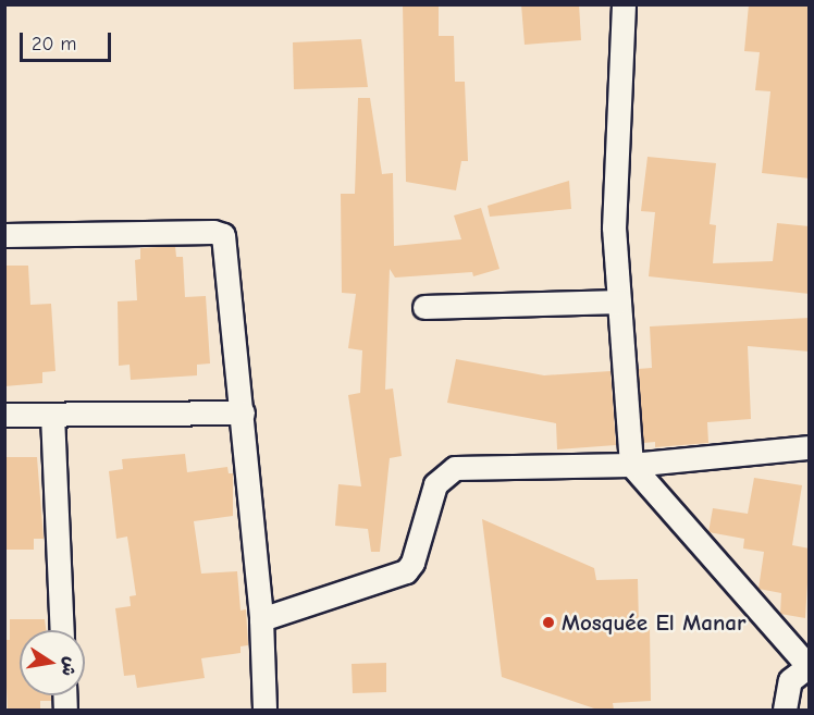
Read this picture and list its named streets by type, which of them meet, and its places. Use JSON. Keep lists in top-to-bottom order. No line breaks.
{"places":["Mosquée El Manar"],"scale_bar":"20 m","north":"right"}
